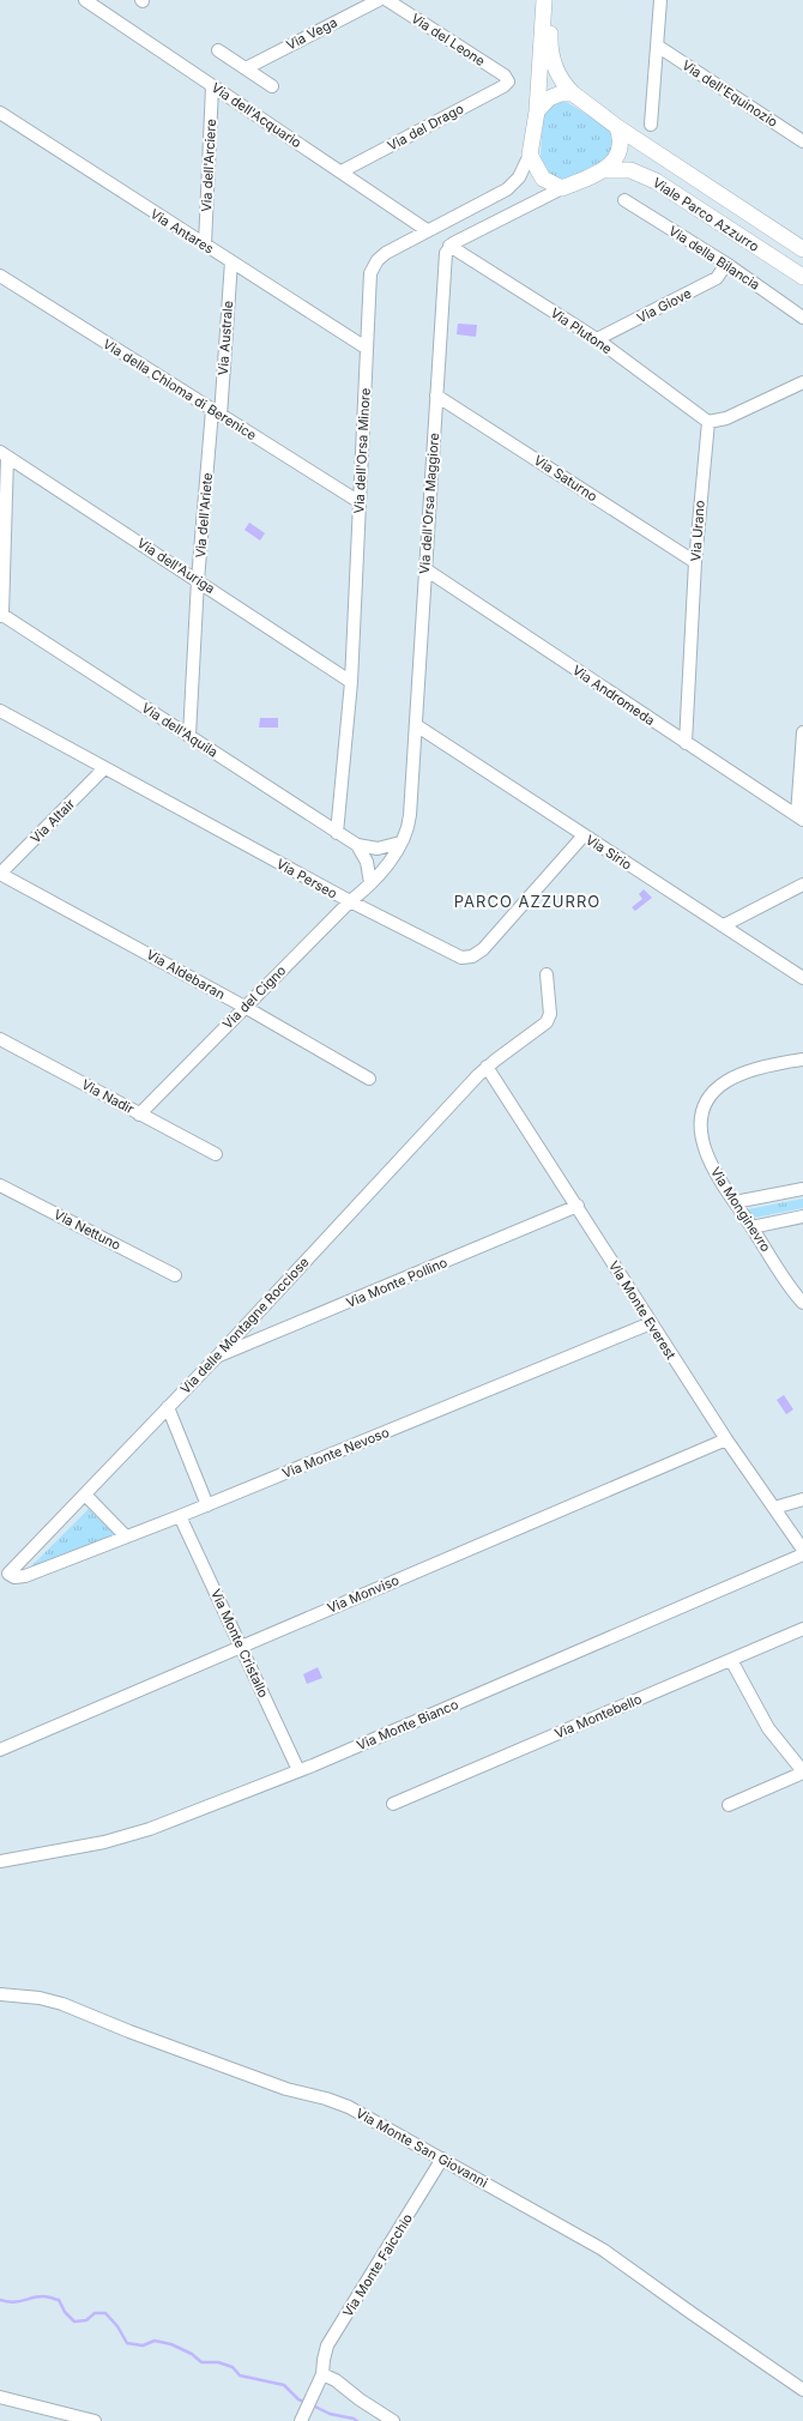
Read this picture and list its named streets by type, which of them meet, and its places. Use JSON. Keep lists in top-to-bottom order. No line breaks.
{"streets":{"street":["Via Vega","Via del Leone","Via dell'Equinozio","Via dell'Acquario","Via del Drago","Via dell'Arciere","Viale Parco Azzurro","Via Antares","Via della Bilancia","Via Giove","Via Plutone","Via Australe","Via della Chioma di Berenice","Via dell'Orsa Minore","Via Saturno","Via dell'Orsa Maggiore","Via dell'Ariete","Via Urano","Via dell'Auriga","Via Andromeda","Via dell'Aquila","Via Altair","Via Sirio","Via Perseo","Via Aldebaran","Via del Cigno","Via Nadir","Via Monginevro","Via Nettuno","Via Monte Pollino","Via Monte Everest","Via delle Montagne Rocciose","Via Monte Nevoso","Via Monviso","Via Monte Cristallo","Via Montebello","Via Monte Bianco","Via Monte San Giovanni","Via Monte Faicchio"]},"crossings":[["Via del Leone","Via del Drago"],["Via dell'Acquario","Via del Drago"],["Via dell'Acquario","Via dell'Arciere"],["Via dell'Acquario","Via dell'Orsa Minore"],["Via dell'Arciere","Via Antares"],["Viale Parco Azzurro","Via dell'Orsa Minore"],["Via Antares","Via Australe"],["Via Antares","Via dell'Orsa Minore"],["Via della Bilancia","Via Giove"],["Via Giove","Via Plutone"],["Via Plutone","Via dell'Orsa Maggiore"],["Via Plutone","Via Urano"],["Via Australe","Via della Chioma di Berenice"],["Via Australe","Via dell'Ariete"],["Via della Chioma di Berenice","Via dell'Orsa Minore"],["Via della Chioma di Berenice","Via dell'Ariete"],["Via dell'Orsa Minore","Via dell'Auriga"],["Via dell'Orsa Minore","Via dell'Aquila"],["Via Saturno","Via dell'Orsa Maggiore"],["Via Saturno","Via Urano"],["Via dell'Orsa Maggiore","Via Andromeda"],["Via dell'Orsa Maggiore","Via Sirio"],["Via dell'Orsa Maggiore","Via del Cigno"],["Via dell'Ariete","Via dell'Auriga"],["Via dell'Ariete","Via dell'Aquila"],["Via Urano","Via Andromeda"],["Via Altair","Via Perseo"],["Via Altair","Via Aldebaran"],["Via Sirio","Via Perseo"],["Via Perseo","Via del Cigno"],["Via Aldebaran","Via del Cigno"],["Via del Cigno","Via Nadir"],["Via Monte Pollino","Via Monte Everest"],["Via Monte Pollino","Via delle Montagne Rocciose"],["Via Monte Everest","Via delle Montagne Rocciose"],["Via Monte Everest","Via Monte Nevoso"],["Via Monte Everest","Via Monviso"],["Via delle Montagne Rocciose","Via Monte Nevoso"],["Via Monte Nevoso","Via Monte Cristallo"],["Via Monviso","Via Monte Cristallo"],["Via Monte Cristallo","Via Monte Bianco"],["Via Monte San Giovanni","Via Monte Faicchio"]],"districts":["PARCO AZZURRO"]}
